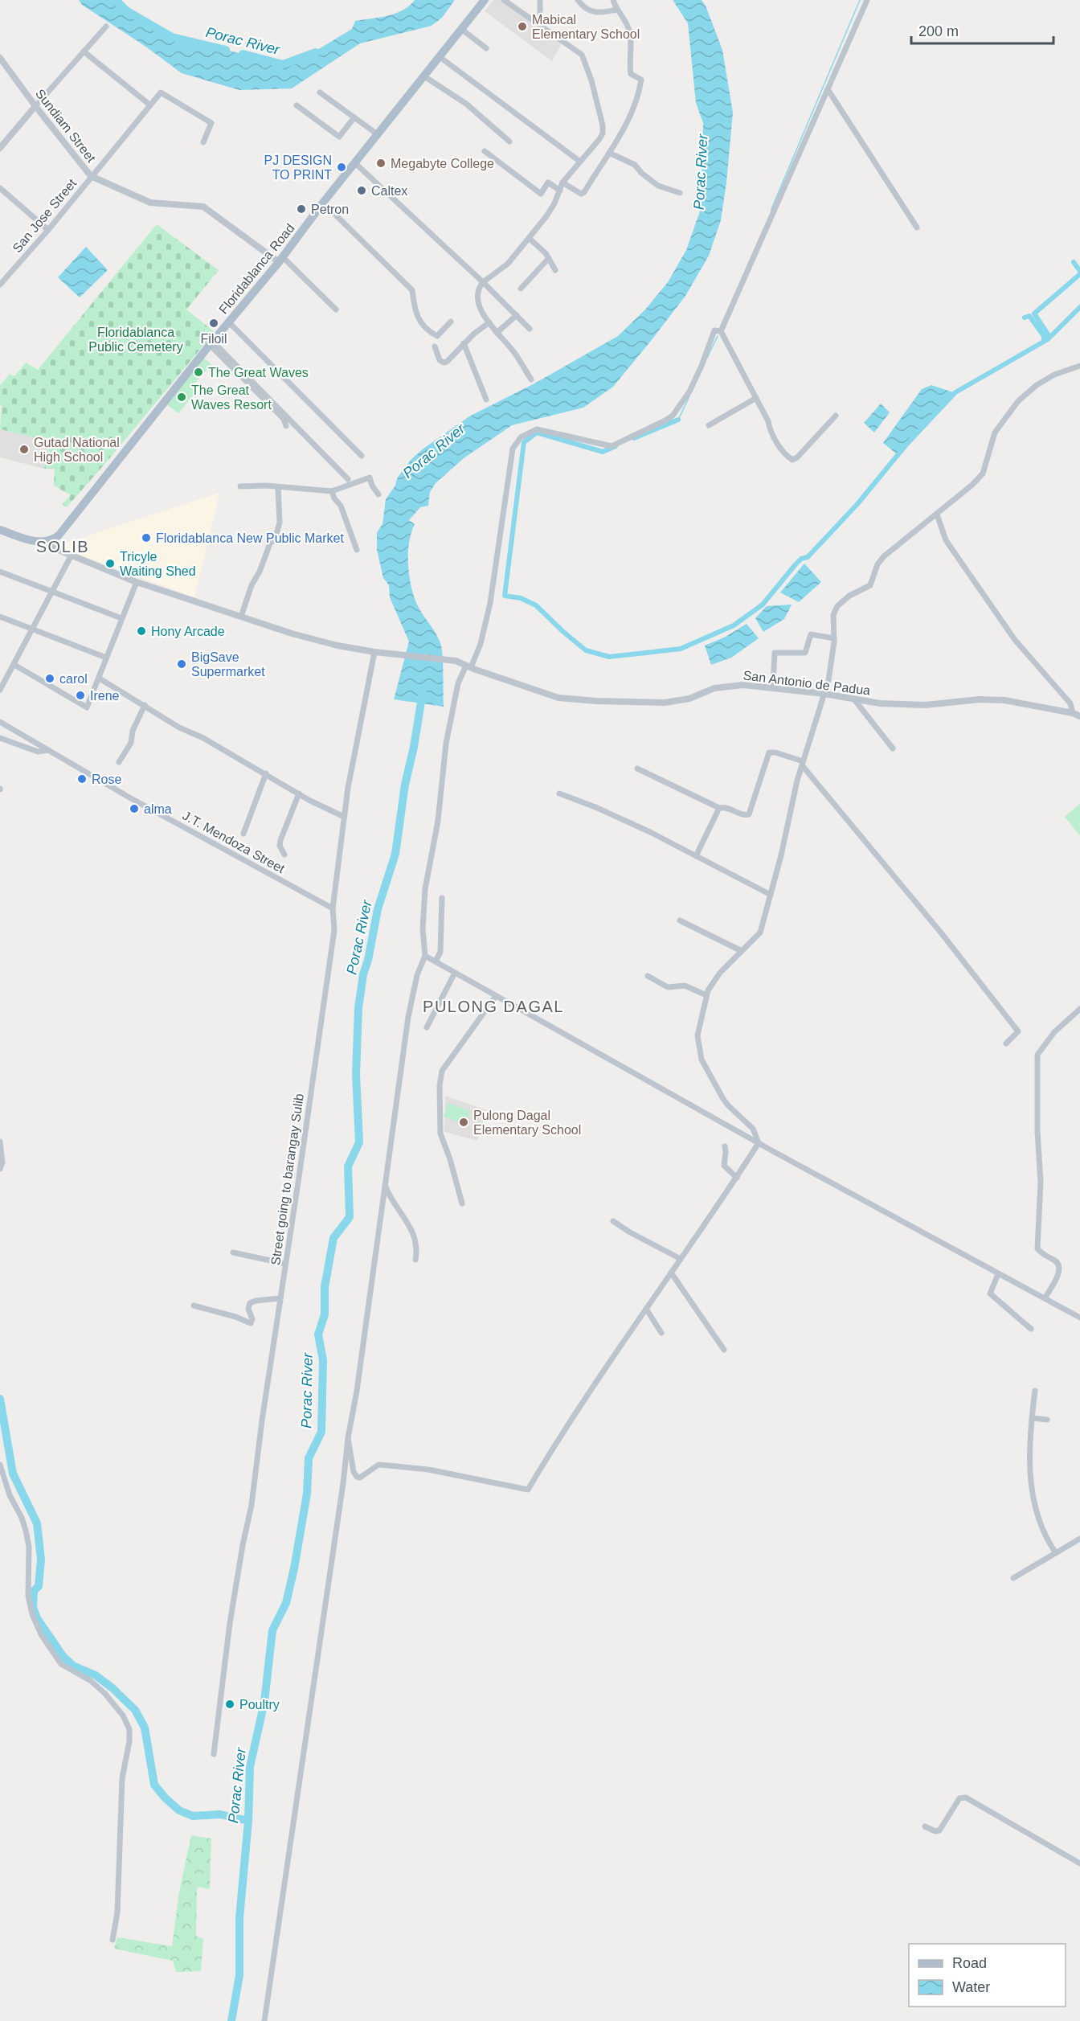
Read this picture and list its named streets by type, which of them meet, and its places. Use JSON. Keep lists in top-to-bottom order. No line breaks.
{"streets":{"main road":["Floridablanca Road"],"street":["Sundiam Street","San Jose Street","San Antonio de Padua","J.T. Mendoza Street","Street going to barangay Sulib"]},"crossings":[["Sundiam Street","San Jose Street"],["Sundiam Street","Floridablanca Road"],["Floridablanca Road","San Antonio de Padua"],["San Antonio de Padua","Street going to barangay Sulib"],["J.T. Mendoza Street","Street going to barangay Sulib"]],"districts":["SOLIB","PULONG DAGAL"],"water":["Porac River"],"parks":["Floridablanca Public Cemetery"],"places":["Mabical Elementary School","Megabyte College","PJ DESIGN TO PRINT","Caltex","Petron","Filoil","The Great Waves","The Great Waves Resort","Gutad National High School","Floridablanca New Public Market","Tricyle Waiting Shed","Hony Arcade","BigSave Supermarket","carol","Irene","Rose","alma","Pulong Dagal Elementary School","Poultry"],"legend":["Road","Water"],"scale_bar":"200 m"}
